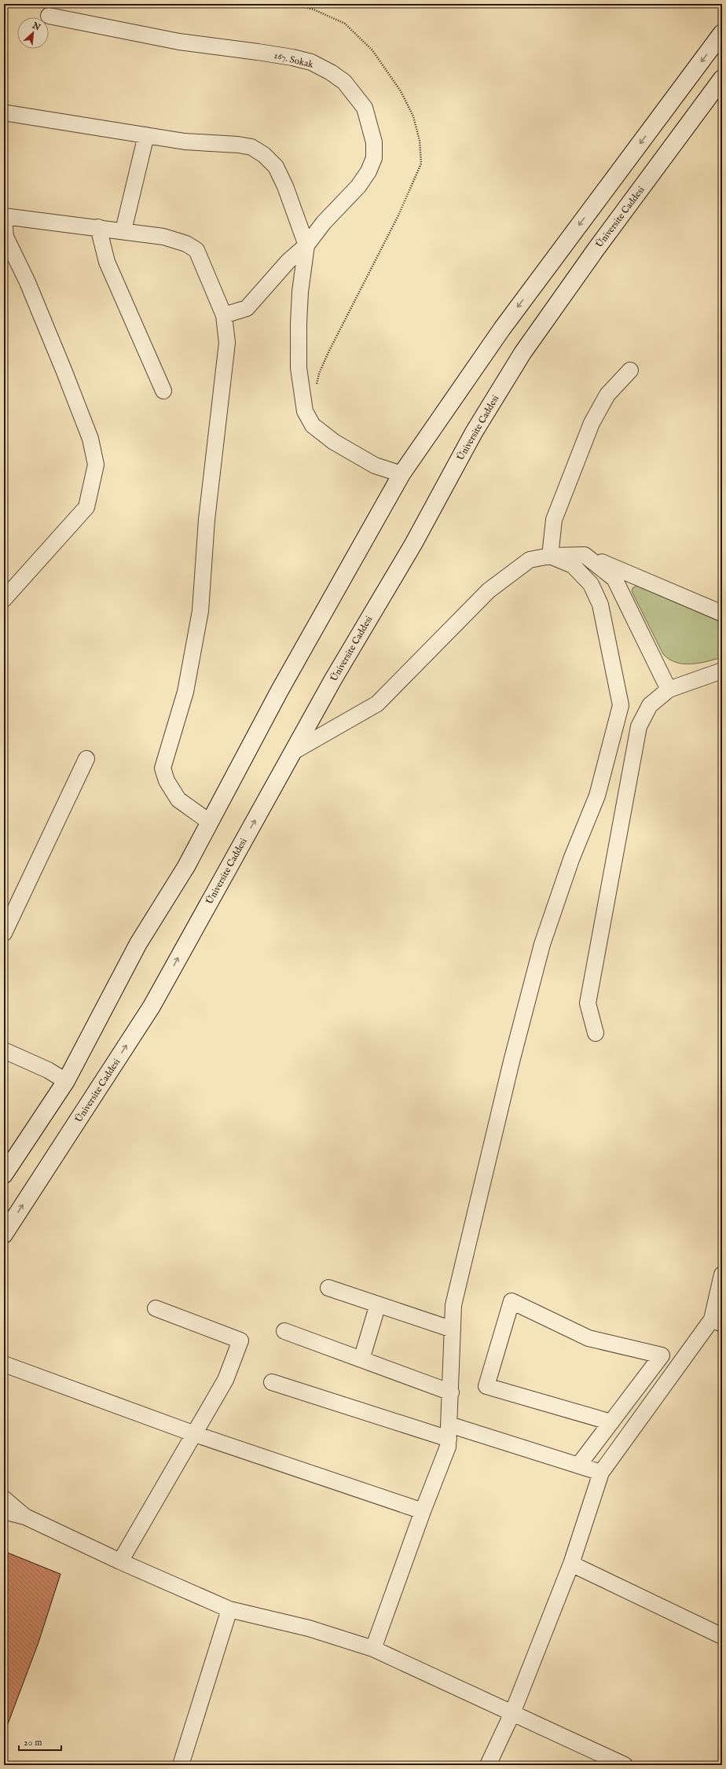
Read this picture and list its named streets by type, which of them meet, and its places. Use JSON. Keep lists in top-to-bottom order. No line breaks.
{"streets":{"main road":["Üniversite Caddesi"],"street":["167. Sokak"]},"scale_bar":"20 m","north":"top right"}
